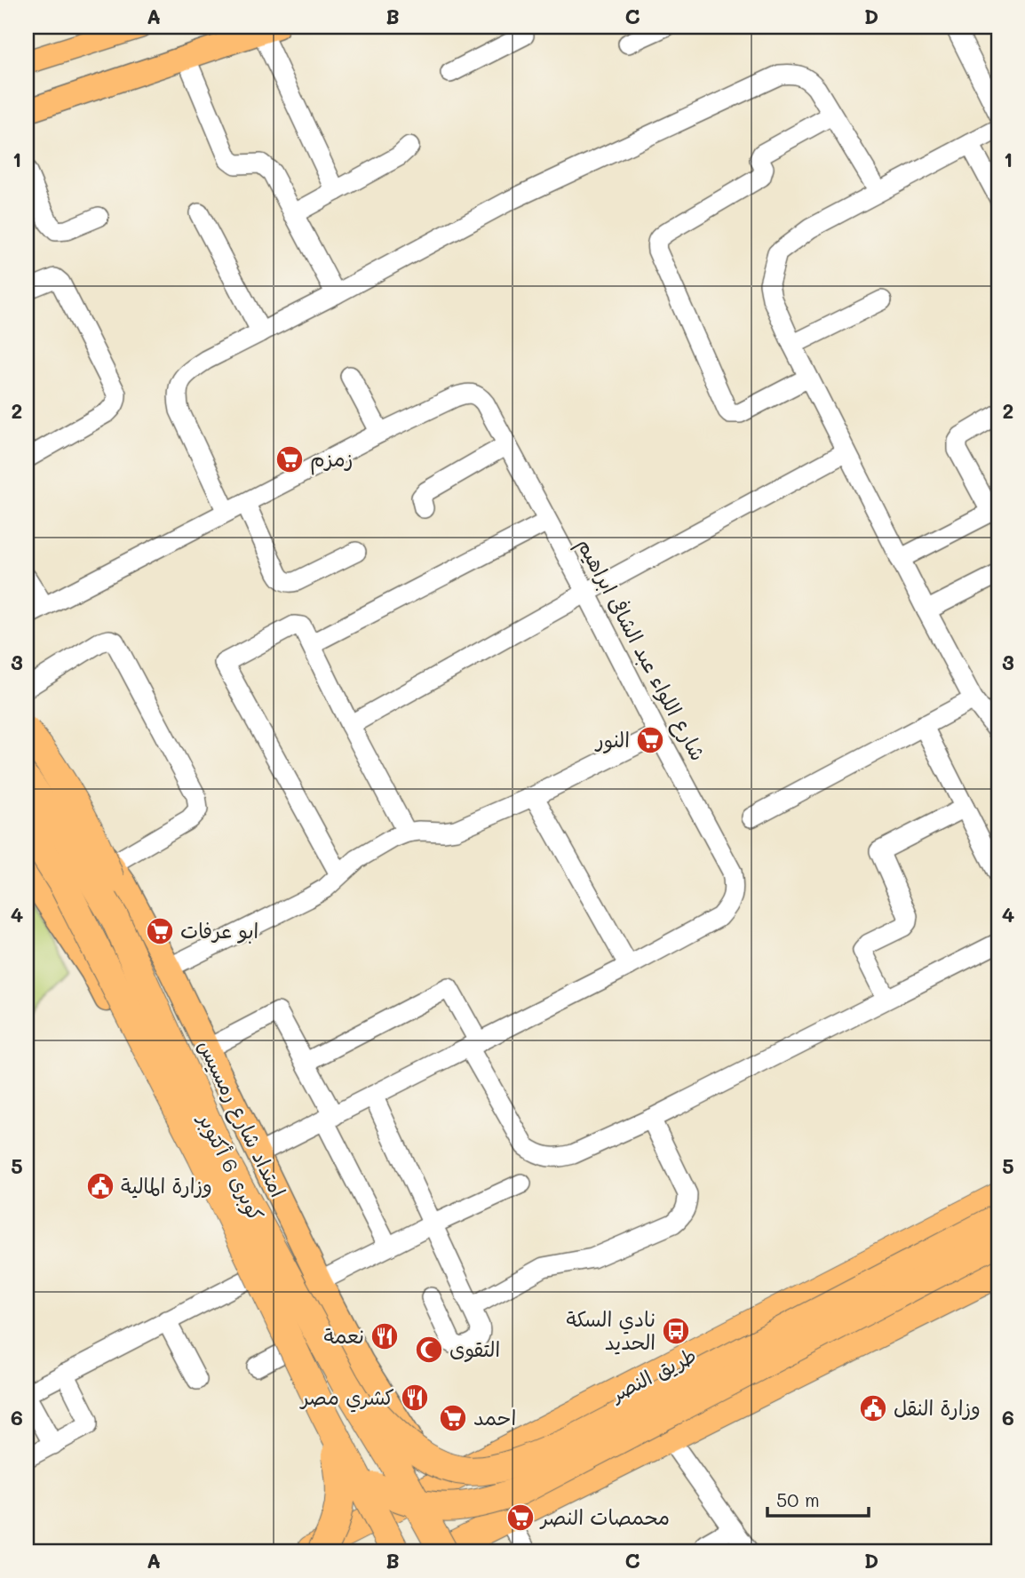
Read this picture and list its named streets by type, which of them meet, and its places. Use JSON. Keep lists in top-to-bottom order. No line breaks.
{"streets":{"highway":["كوبرى 6 أكتوبر","طريق النصر"],"main road":["امتداد شارع رمسيس"],"street":["شارع اللواء عبد الشافى ابراهيم"]},"crossings":[["شارع اللواء عبد الشافى ابراهيم","امتداد شارع رمسيس"],["امتداد شارع رمسيس","كوبرى 6 أكتوبر"],["امتداد شارع رمسيس","طريق النصر"]],"places":{"supermarket":["زمزم","النور","ابو عرفات","احمد","محمصات النصر"],"public building":["وزارة المالية","وزارة النقل"],"bus stop":["نادي السكة الحديد"],"restaurant":["نعمة","كشري مصر"],"mosque":["التقوى"]},"scale_bar":"50 m","grid":{"columns":["A","B","C","D"],"rows":["1","2","3","4","5","6"]}}
